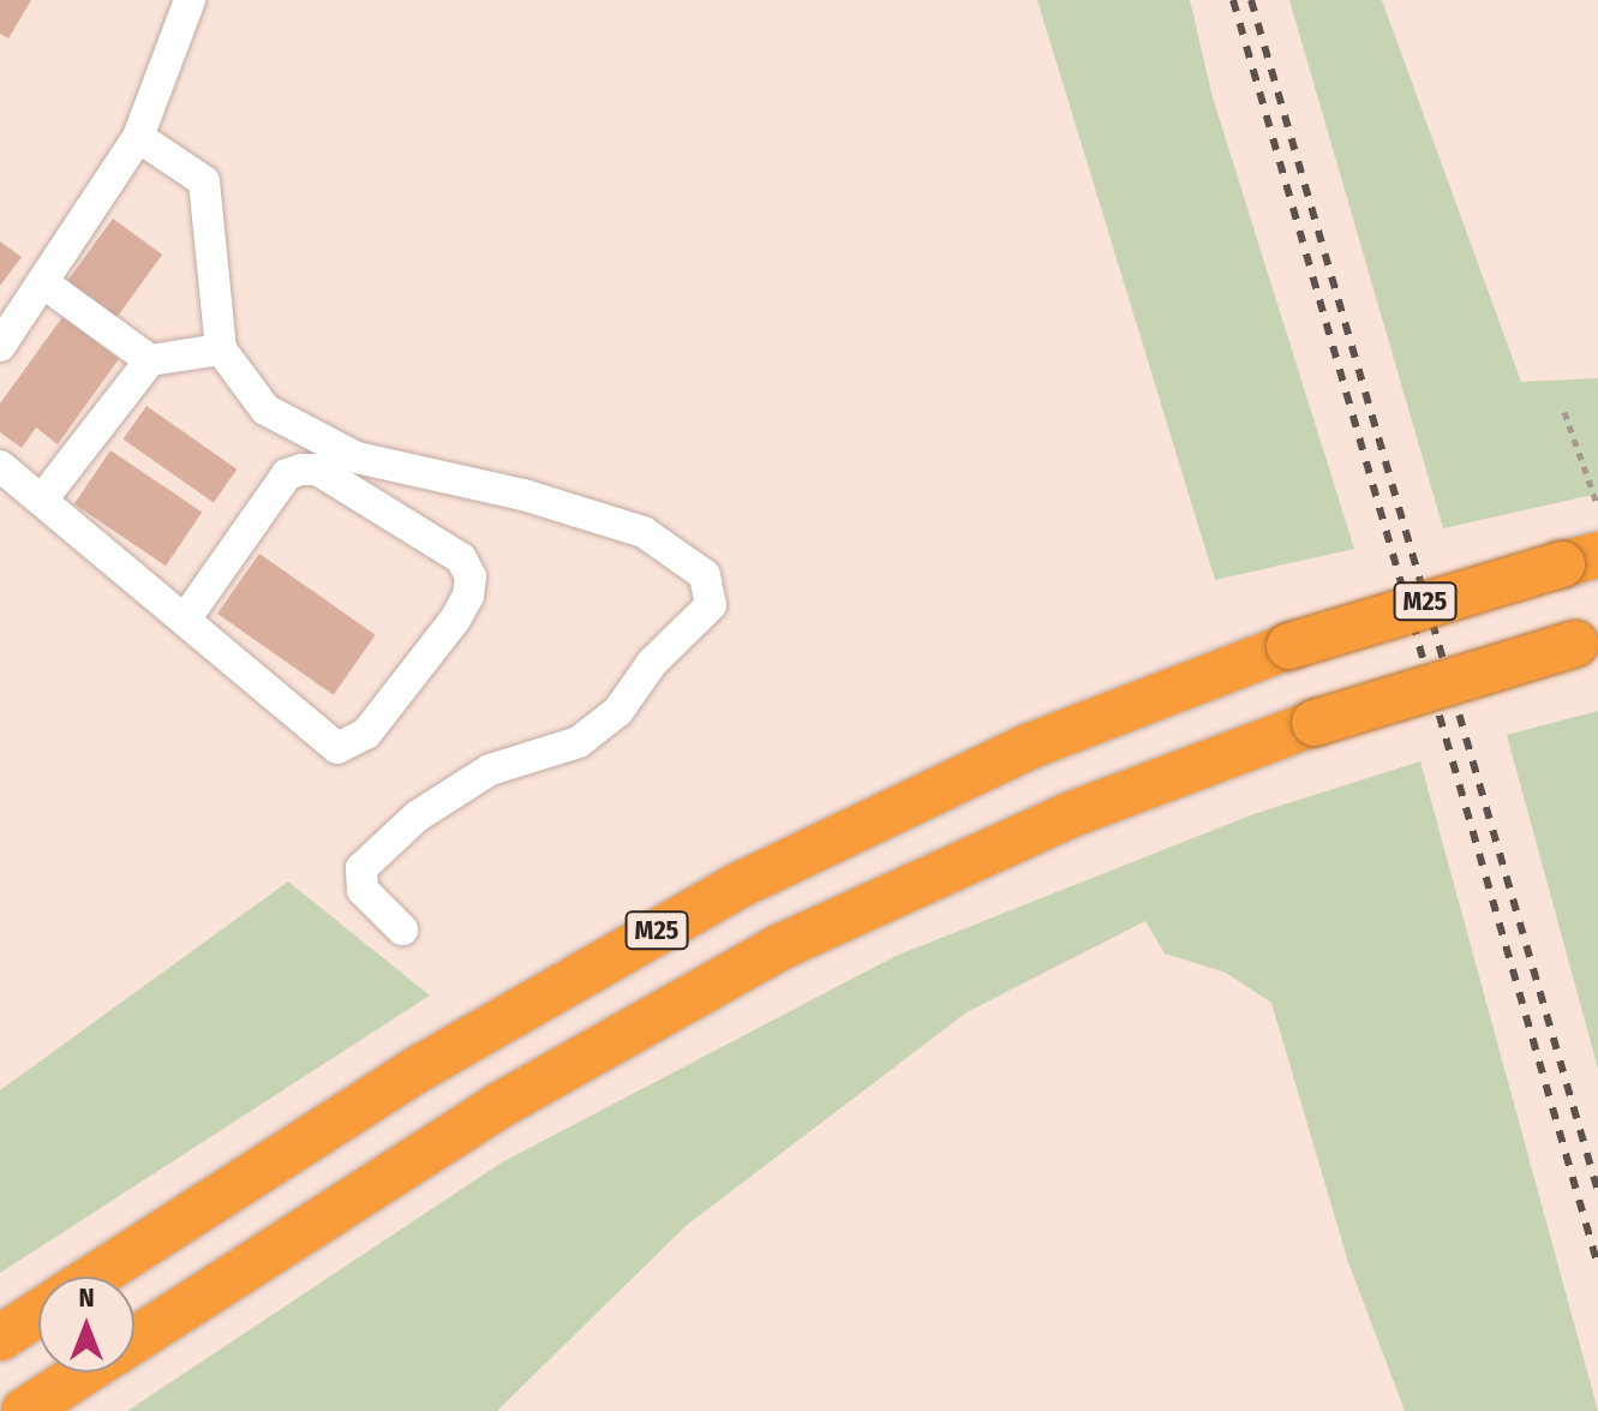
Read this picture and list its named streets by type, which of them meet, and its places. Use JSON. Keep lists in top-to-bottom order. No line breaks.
{"streets":{"highway":["M25"]},"north":"top"}
